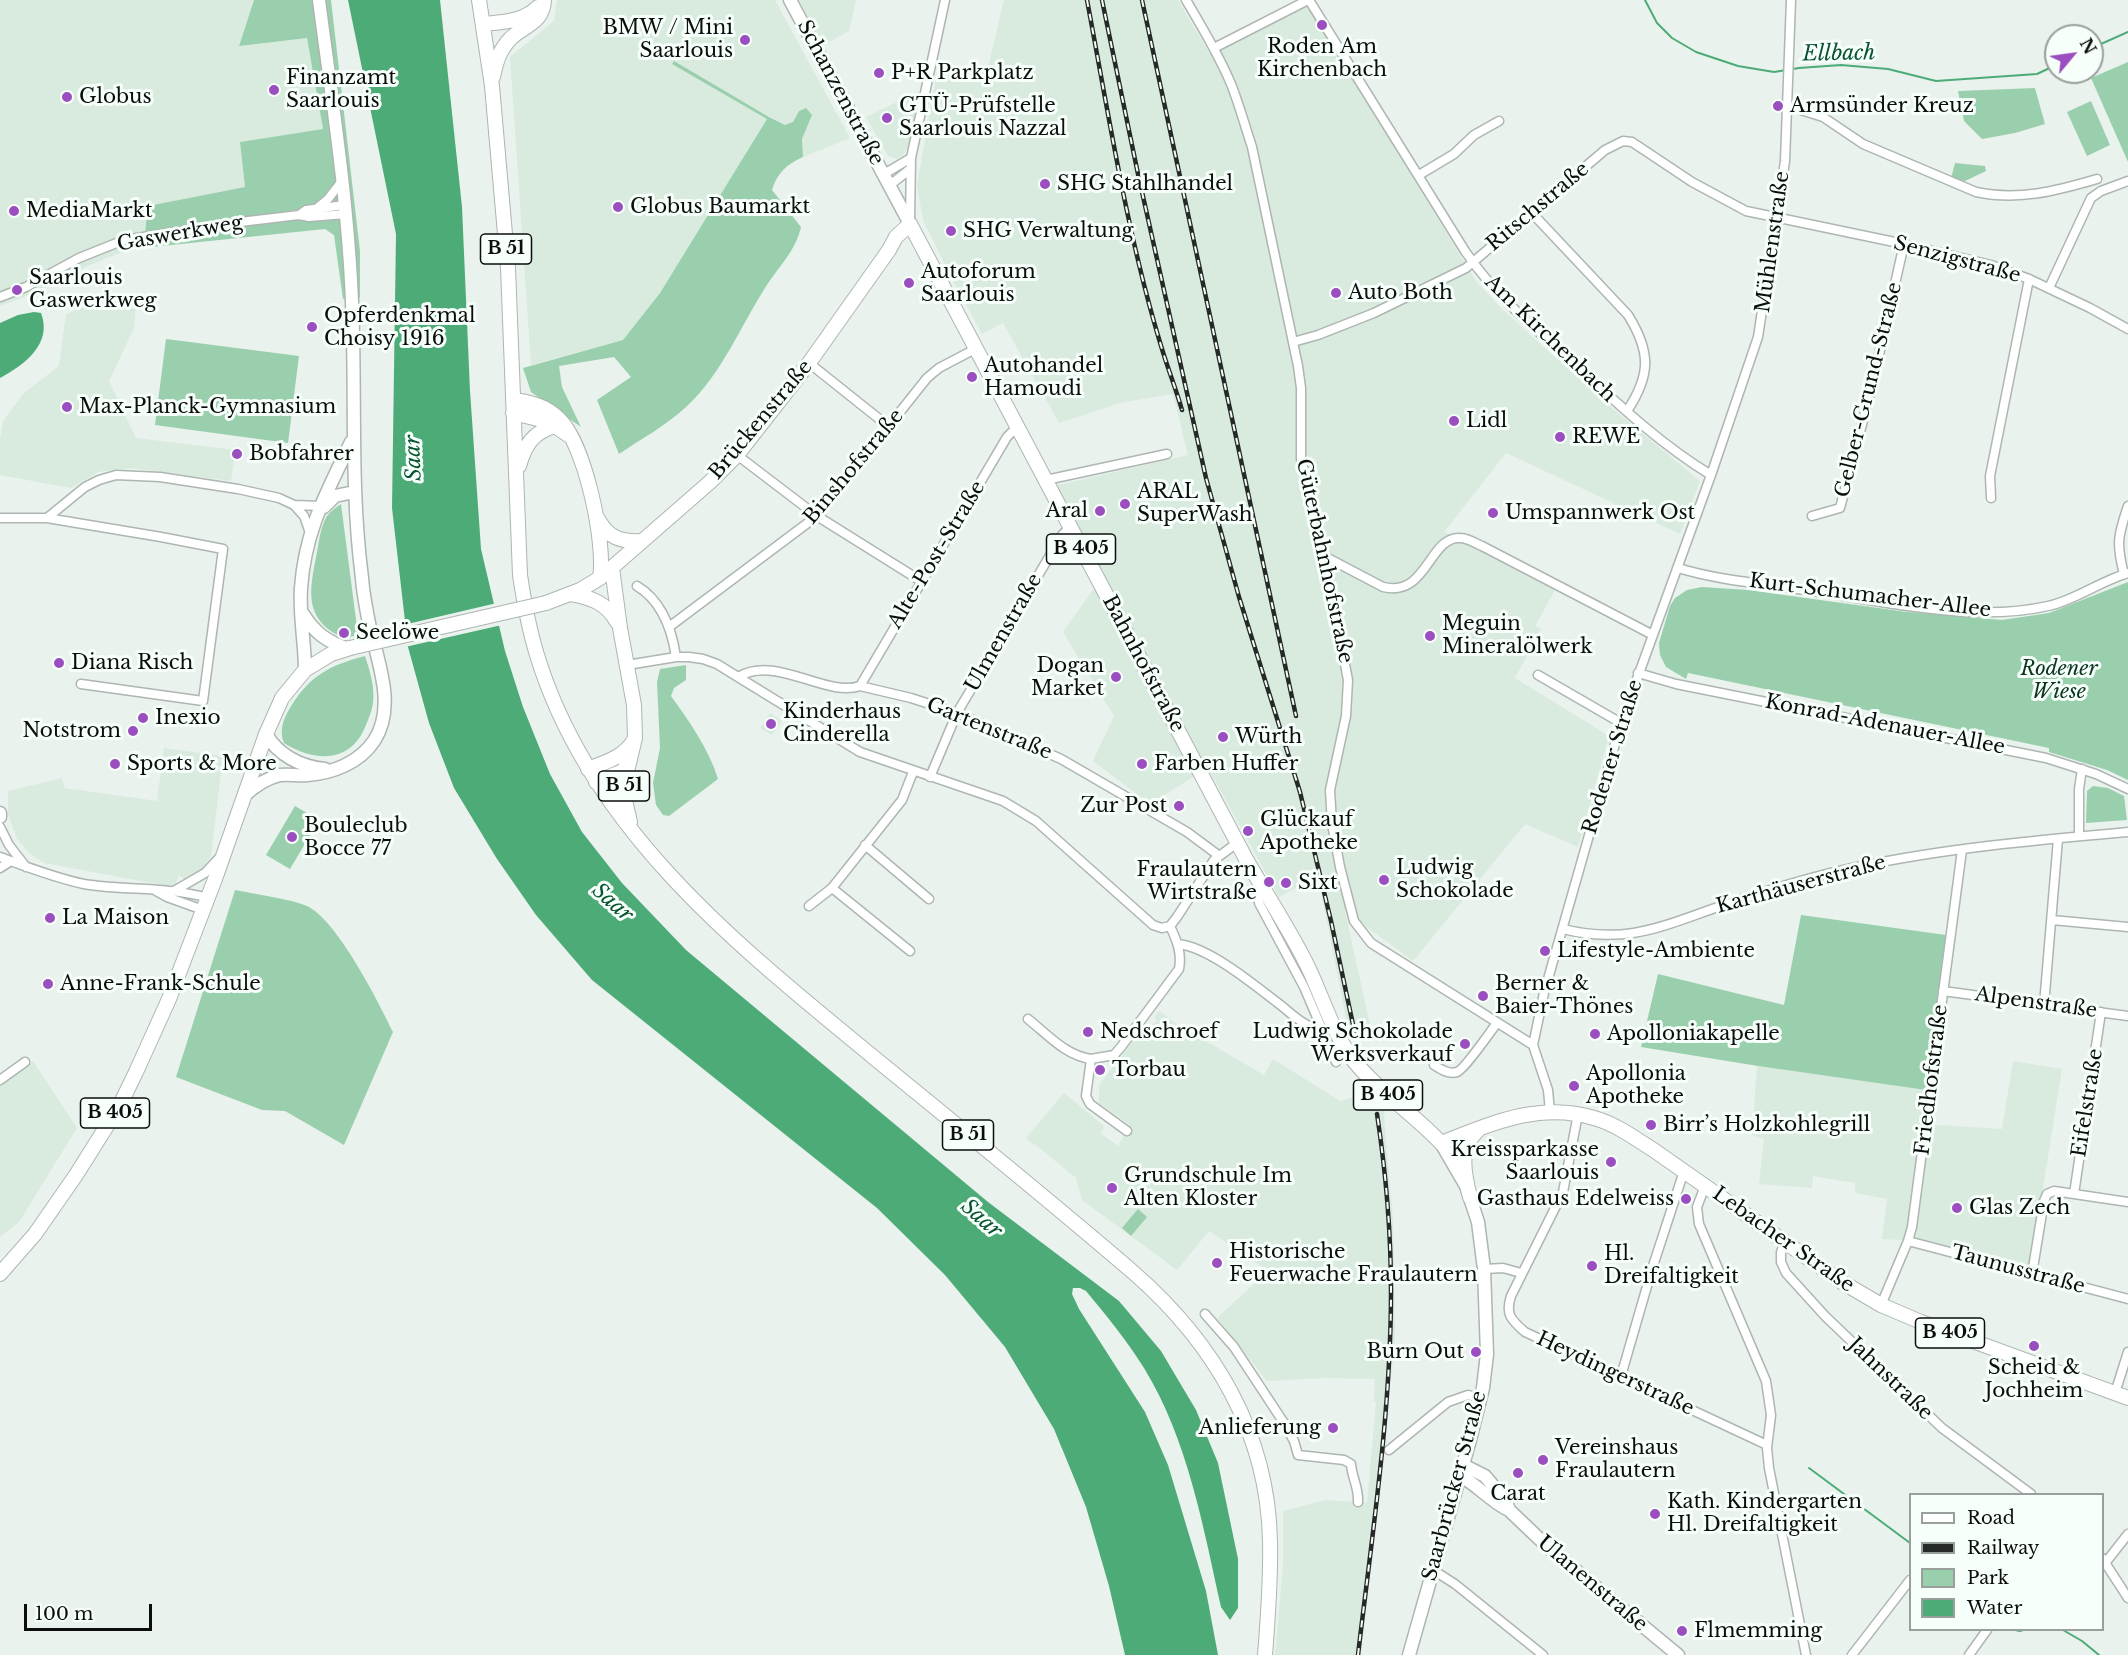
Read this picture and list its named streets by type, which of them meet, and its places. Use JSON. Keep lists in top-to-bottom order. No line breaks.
{"streets":{"main road":["B 51","Brückenstraße","B 405","Bahnhofstraße","Lebacher Straße"],"street":["Schanzenstraße","Ritschstraße","Gaswerkweg","Mühlenstraße","Senzigstraße","Am Kirchenbach","Gelber-Grund-Straße","Binshofstraße","Alte-Post-Straße","Güterbahnhofstraße","Kurt-Schumacher-Allee","Ulmenstraße","Konrad-Adenauer-Allee","Gartenstraße","Rodener Straße","Karthäuserstraße","Alpenstraße","Friedhofstraße","Eifelstraße","Taunusstraße","Heydingerstraße","Jahnstraße","Saarbrücker Straße","Ulanenstraße"]},"crossings":[["Schanzenstraße","Bahnhofstraße"],["Ritschstraße","Mühlenstraße"],["Ritschstraße","Senzigstraße"],["Ritschstraße","Am Kirchenbach"],["Ritschstraße","Güterbahnhofstraße"],["Mühlenstraße","Senzigstraße"],["Mühlenstraße","Am Kirchenbach"],["Mühlenstraße","Rodener Straße"],["B 51","Brückenstraße"],["Senzigstraße","Gelber-Grund-Straße"],["Am Kirchenbach","Rodener Straße"],["Brückenstraße","B 405"],["Brückenstraße","Bahnhofstraße"],["Binshofstraße","Bahnhofstraße"],["B 405","Bahnhofstraße"],["B 405","Lebacher Straße"],["B 405","Saarbrücker Straße"],["Alte-Post-Straße","Bahnhofstraße"],["Alte-Post-Straße","Gartenstraße"],["Kurt-Schumacher-Allee","Rodener Straße"],["Ulmenstraße","Bahnhofstraße"],["Ulmenstraße","Gartenstraße"],["Bahnhofstraße","Saarbrücker Straße"],["Konrad-Adenauer-Allee","Rodener Straße"],["Rodener Straße","Karthäuserstraße"],["Karthäuserstraße","Friedhofstraße"],["Alpenstraße","Friedhofstraße"],["Alpenstraße","Eifelstraße"],["Friedhofstraße","Lebacher Straße"],["Friedhofstraße","Taunusstraße"],["Lebacher Straße","Heydingerstraße"],["Lebacher Straße","Jahnstraße"],["Saarbrücker Straße","Ulanenstraße"]],"water":["Ellbach","Saar"],"parks":["Rodener Wiese"],"places":["Roden Am Kirchenbach","BMW / Mini Saarlouis","P+R Parkplatz","Finanzamt Saarlouis","Globus","Armsünder Kreuz","GTÜ-Prüfstelle Saarlouis Nazzal","SHG Stahlhandel","Globus Baumarkt","MediaMarkt","SHG Verwaltung","Autoforum Saarlouis","Saarlouis Gaswerkweg","Auto Both","Opferdenkmal Choisy 1916","Autohandel Hamoudi","Max-Planck-Gymnasium","Lidl","REWE","Bobfahrer","ARAL SuperWash","Aral","Umspannwerk Ost","Seelöwe","Meguin Mineralölwerk","Diana Risch","Dogan Market","Inexio","Kinderhaus Cinderella","Notstrom","Würth","Sports & More","Farben Huffer","Zur Post","Glückauf Apotheke","Bouleclub Bocce 77","Ludwig Schokolade","Fraulautern Wirtstraße","Sixt","La Maison","Lifestyle-Ambiente","Anne-Frank-Schule","Berner & Baier-Thönes","Nedschroef","Apolloniakapelle","Ludwig Schokolade Werksverkauf","Torbau","Apollonia Apotheke","Birr’s Holzkohlegrill","Kreissparkasse Saarlouis","Grundschule Im Alten Kloster","Gasthaus Edelweiss","Glas Zech","Historische Feuerwache Fraulautern","Hl. Dreifaltigkeit","Scheid & Jochheim","Burn Out","Anlieferung","Vereinshaus Fraulautern","Carat","Kath. Kindergarten Hl. Dreifaltigkeit","Flmemming"],"legend":["Road","Railway","Park","Water"],"scale_bar":"100 m","north":"top right"}
